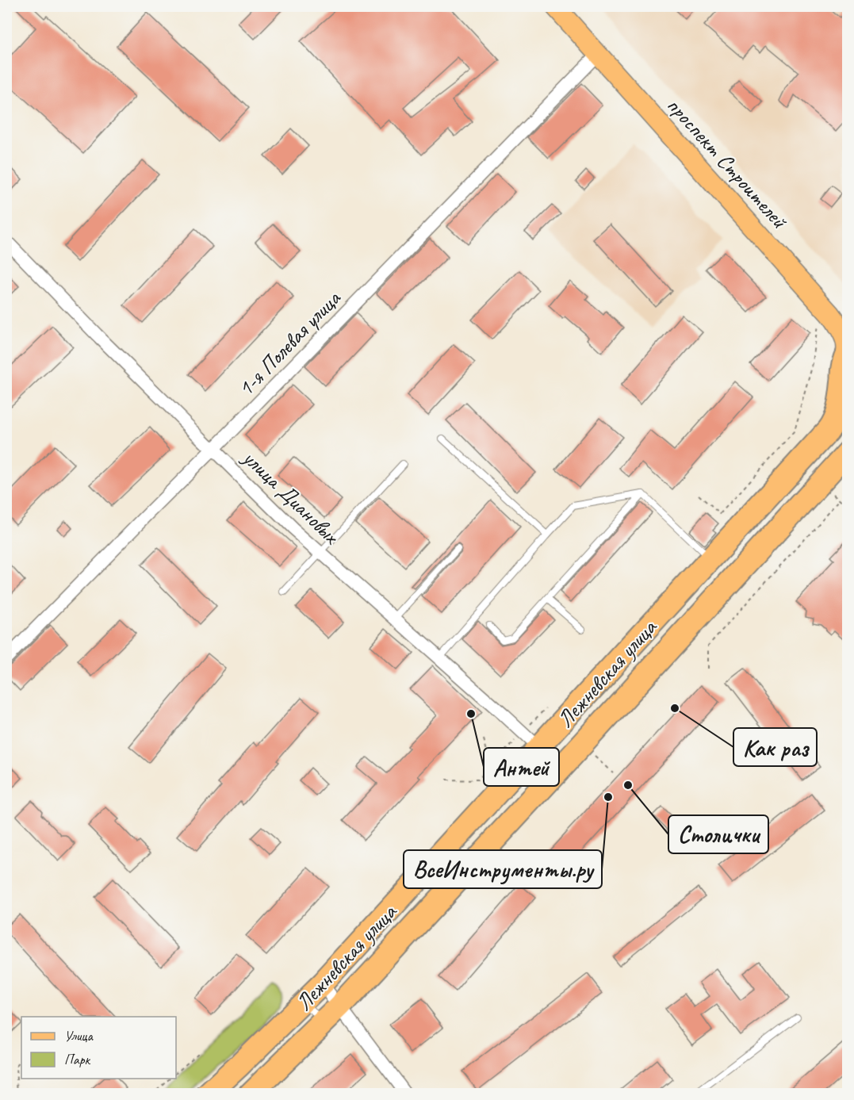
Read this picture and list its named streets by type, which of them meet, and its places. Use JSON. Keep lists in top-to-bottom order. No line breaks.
{"streets":{"highway":["Лежневская улица"],"main road":["проспект Строителей"],"street":["1-я Полевая улица","улица Диановых"]},"crossings":[["проспект Строителей","1-я Полевая улица"],["проспект Строителей","Лежневская улица"],["1-я Полевая улица","улица Диановых"],["улица Диановых","Лежневская улица"]],"places":["Как раз","Антей","Столички","ВсеИнструменты.ру"],"legend":["Улица","Парк"]}
